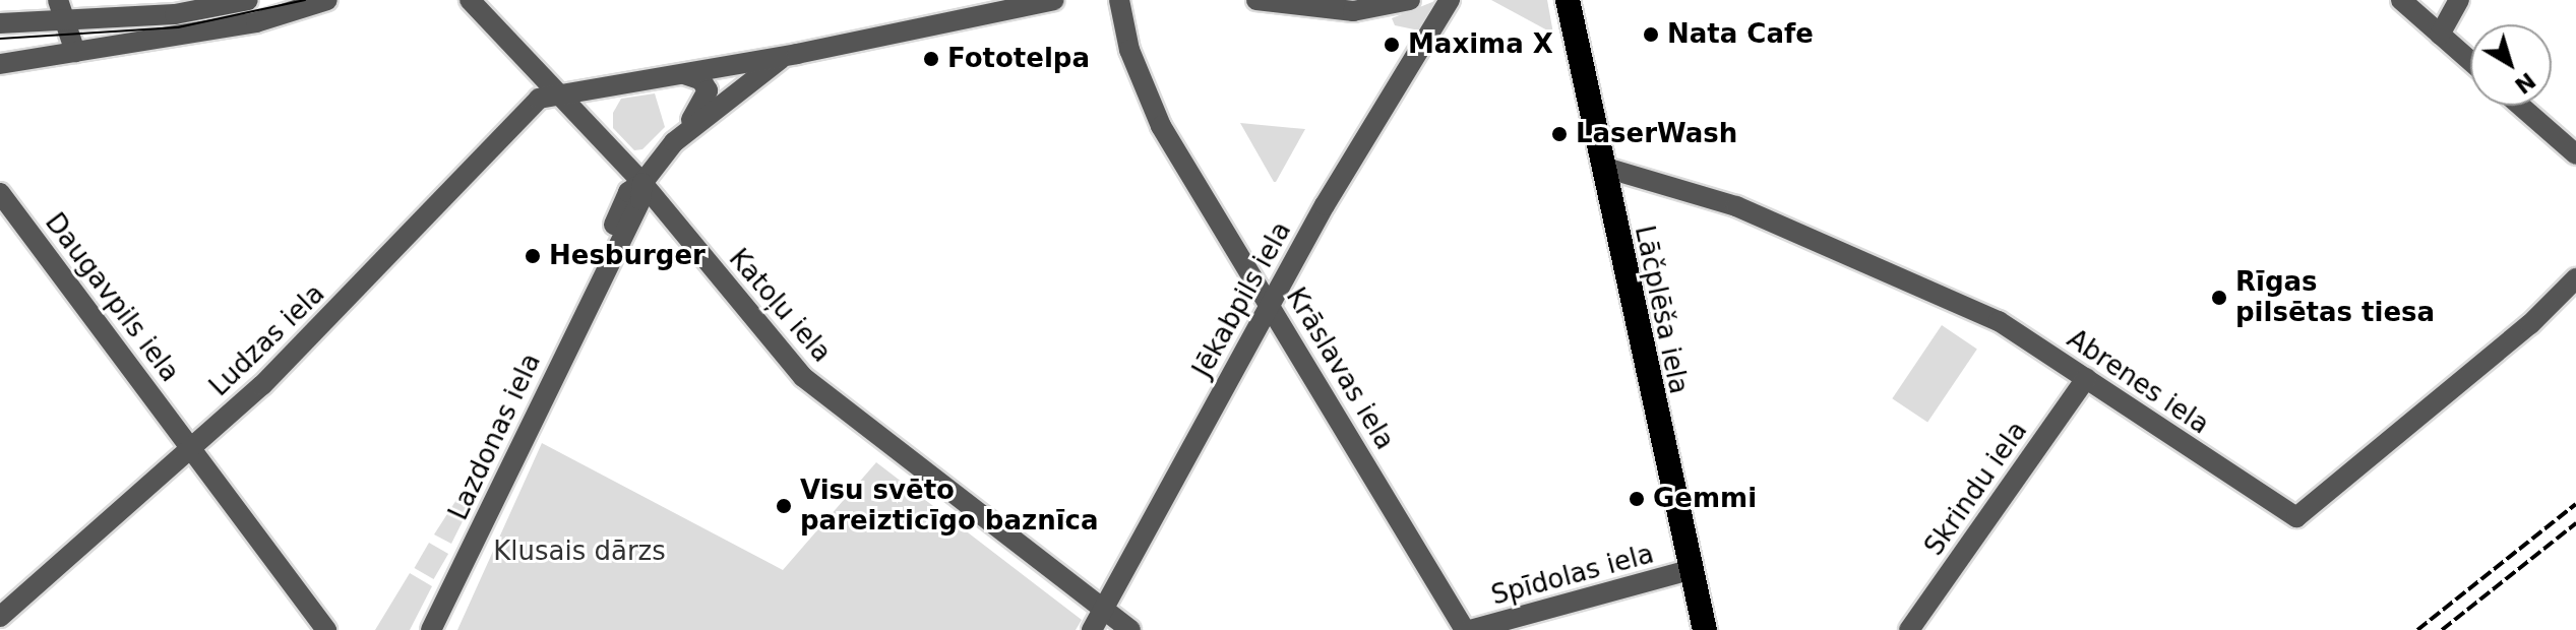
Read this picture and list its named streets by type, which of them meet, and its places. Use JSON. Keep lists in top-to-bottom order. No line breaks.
{"streets":{"highway":["Lāčplēša iela"],"street":["Daugavpils iela","Jēkabpils iela","Katoļu iela","Ludzas iela","Krāslavas iela","Abrenes iela","Lazdonas iela","Skrindu iela","Spīdolas iela"]},"crossings":[["Daugavpils iela","Ludzas iela"],["Jēkabpils iela","Katoļu iela"],["Jēkabpils iela","Krāslavas iela"],["Katoļu iela","Ludzas iela"],["Katoļu iela","Lazdonas iela"],["Lāčplēša iela","Abrenes iela"],["Lāčplēša iela","Spīdolas iela"],["Krāslavas iela","Spīdolas iela"],["Abrenes iela","Skrindu iela"]],"parks":["Klusais dārzs"],"places":["Nata Cafe","Maxima X","Fototelpa","LaserWash","Hesburger","Rīgas pilsētas tiesa","Gemmi","Visu svēto pareizticīgo baznīca"],"north":"bottom right"}
